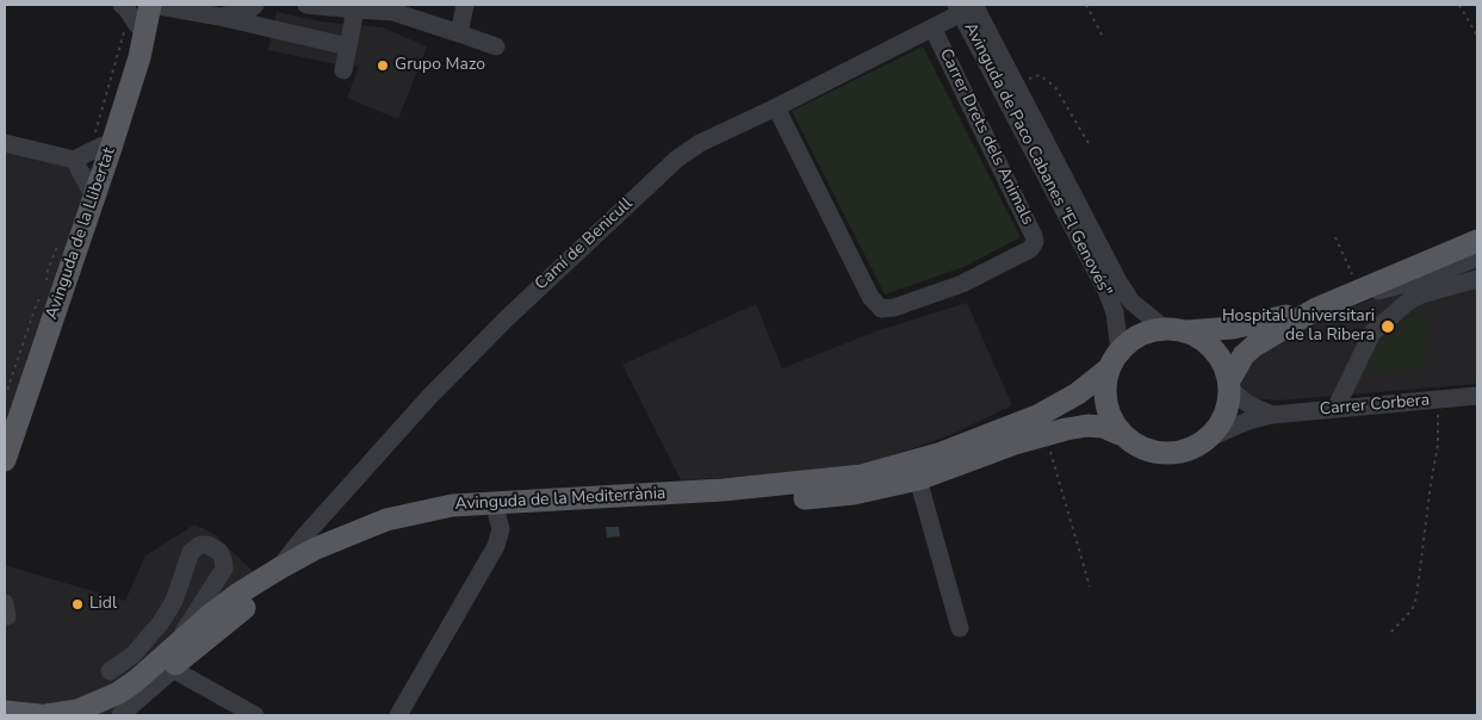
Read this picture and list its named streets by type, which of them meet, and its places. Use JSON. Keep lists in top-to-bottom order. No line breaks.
{"streets":{"main road":["Avinguda de la Llibertat","Avinguda de la Mediterrània"],"street":["Carrer Drets dels Animals","Avinguda de Paco Cabanes \"El Genovés\"","Camí de Benicull","Carrer Corbera"]},"crossings":[["Carrer Drets dels Animals","Camí de Benicull"],["Avinguda de Paco Cabanes \"El Genovés\"","Camí de Benicull"],["Avinguda de Paco Cabanes \"El Genovés\"","Carrer Corbera"],["Avinguda de Paco Cabanes \"El Genovés\"","Avinguda de la Mediterrània"],["Camí de Benicull","Avinguda de la Mediterrània"],["Carrer Corbera","Avinguda de la Mediterrània"]],"places":["Grupo Mazo","Hospital Universitari de la Ribera","Lidl"]}
